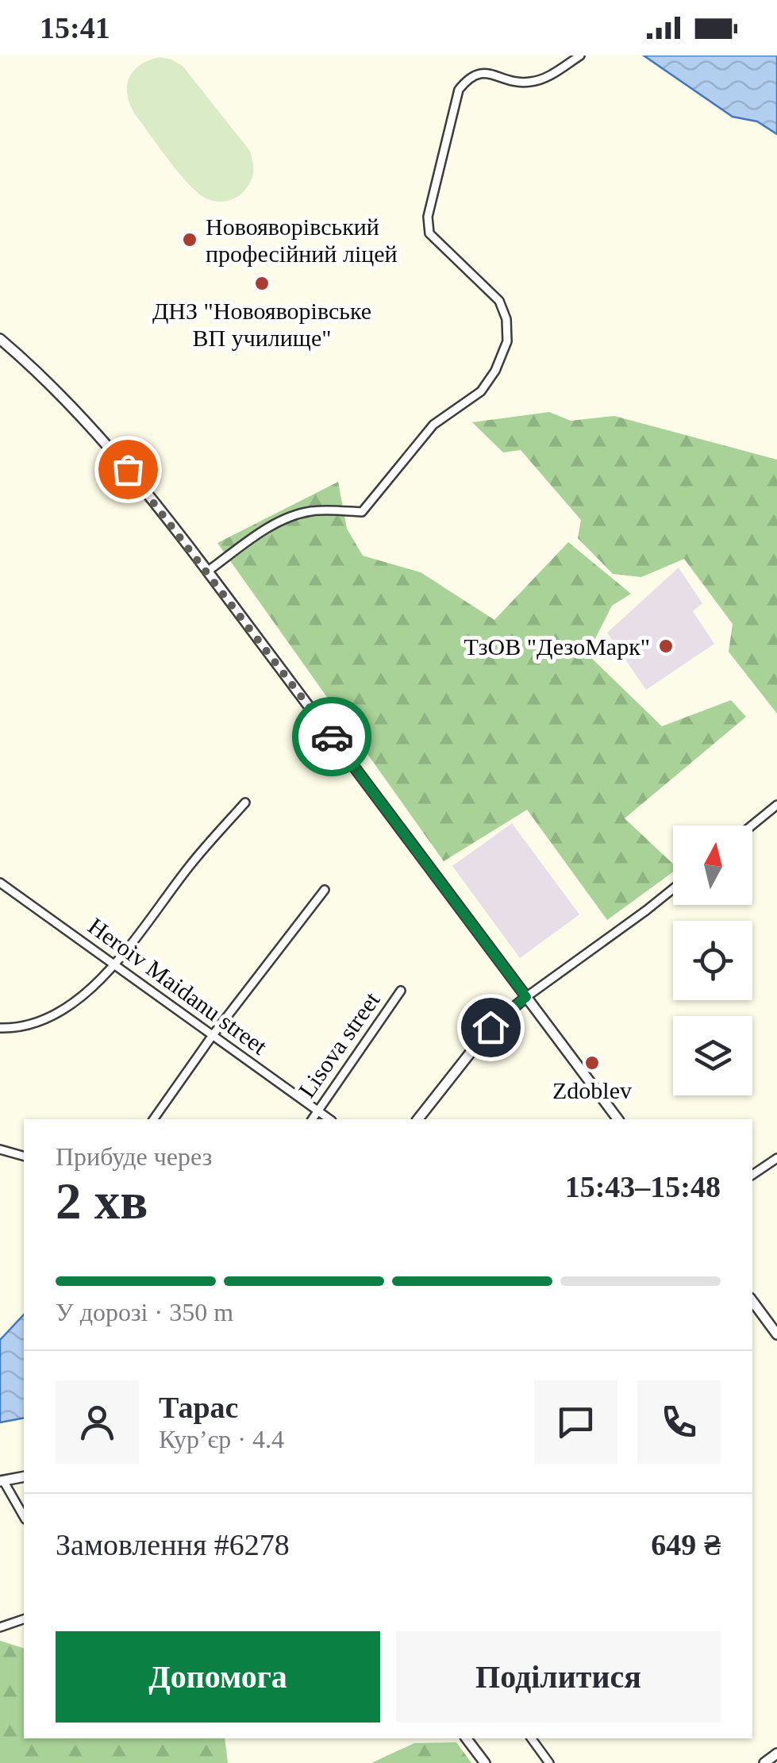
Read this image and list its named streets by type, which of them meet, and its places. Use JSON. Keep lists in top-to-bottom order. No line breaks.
{"streets":{"street":["Heroiv Maidanu street","Lisova street"]},"crossings":[["Heroiv Maidanu street","Lisova street"]],"places":["Новояворівський професійний ліцей","ДНЗ \"Новояворівське ВП училище\"","ТзОВ \"ДезоМарк\"","Zdoblev"],"north":"top","page":{"status":"15:41","heading":["2 хв","Прибуде через","15:43–15:48"],"panel":["Тарас","Кур’єр · 4.4","Замовлення #6278","649 ₴"],"bar":"У дорозі · 350 m","buttons":["Допомога","Поділитися"]}}
